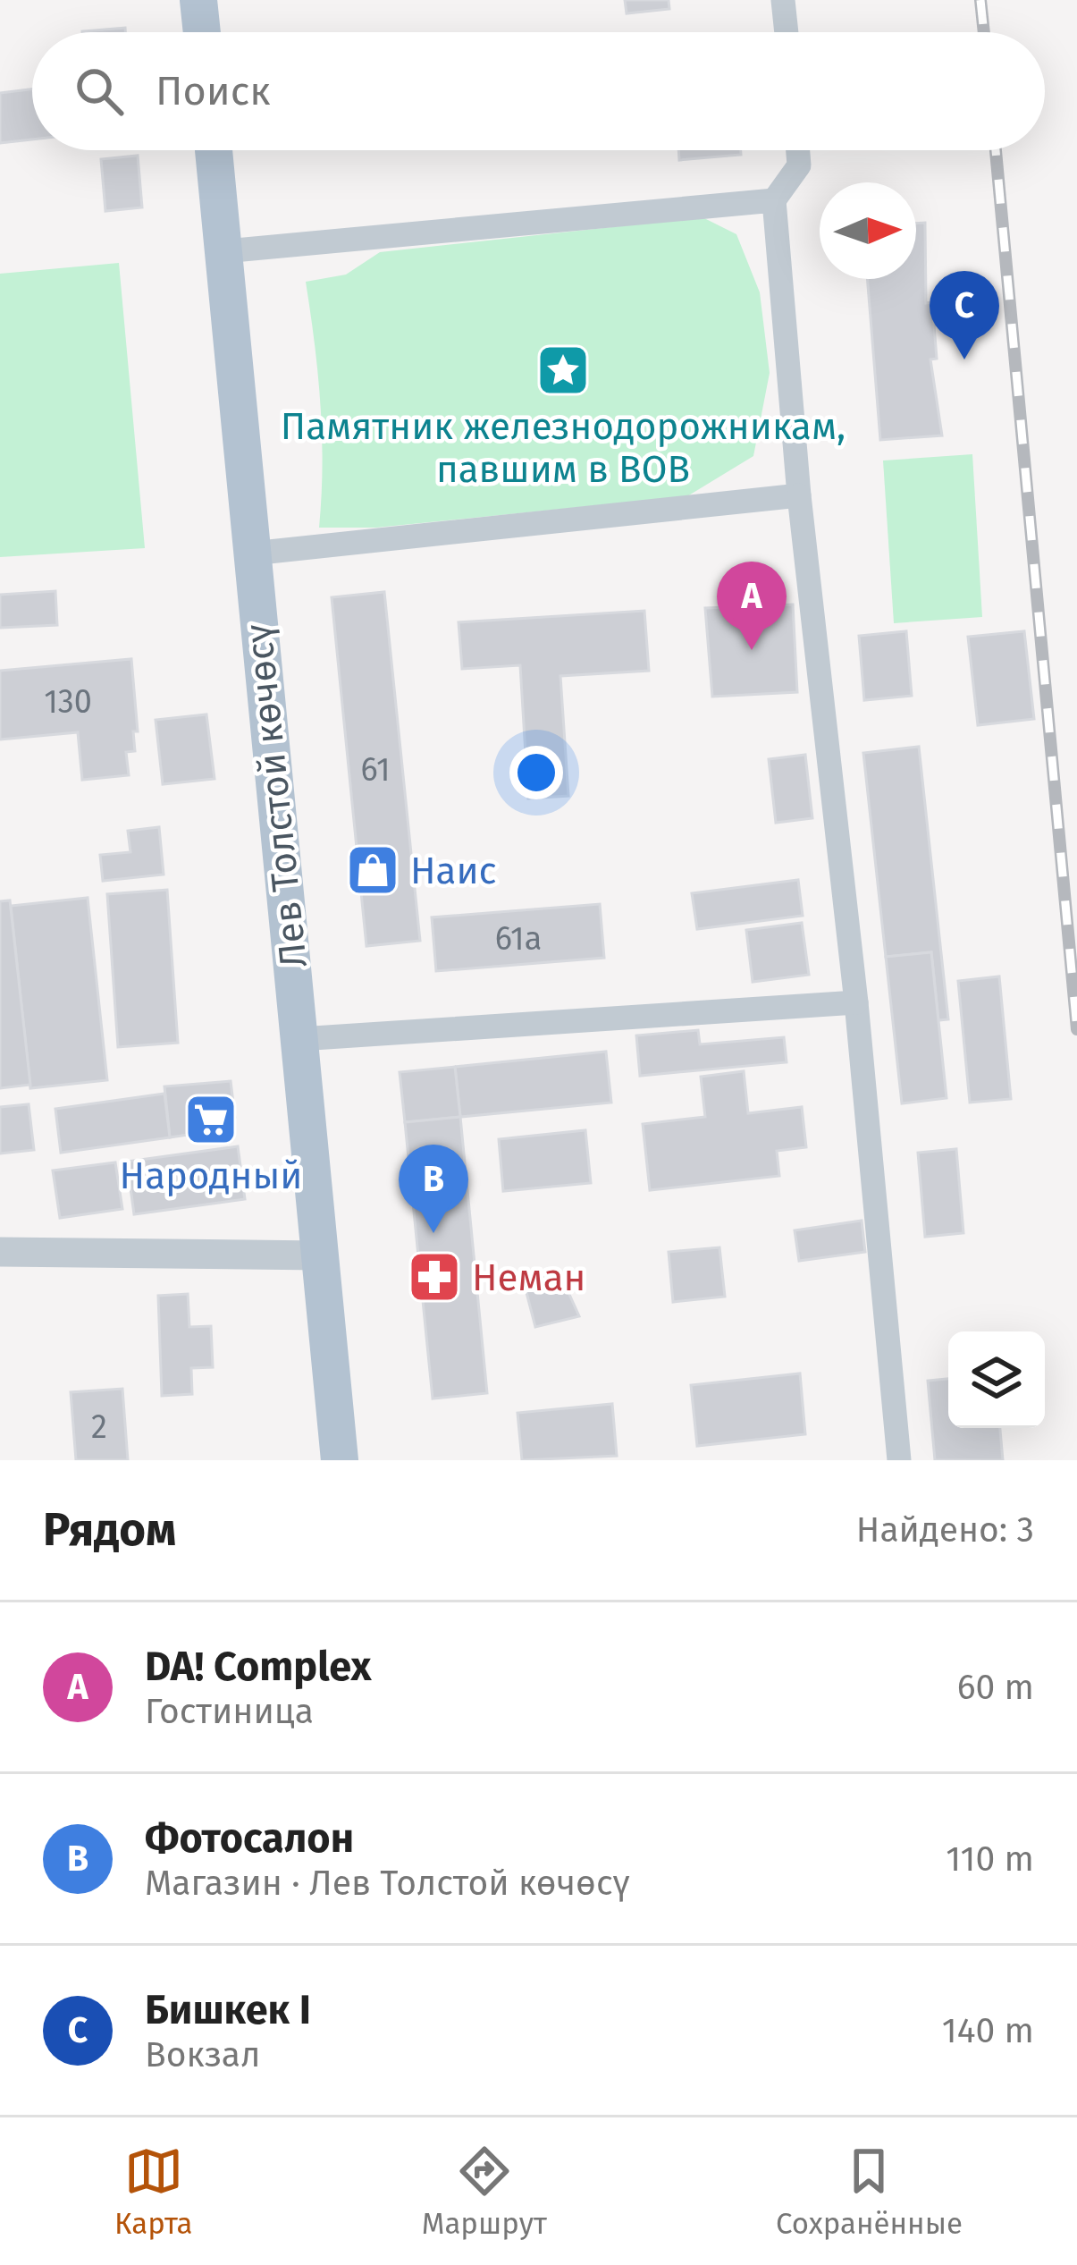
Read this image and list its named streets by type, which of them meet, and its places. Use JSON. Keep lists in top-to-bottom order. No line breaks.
{"streets":{"main road":["Лев Толстой көчөсү"]},"places":{"place":["Памятник железнодорожникам, павшим в ВОВ"],"shop":["Наис"],"supermarket":["Народный"],"pharmacy":["Неман"]},"house_numbers":["130","61","61a","2"],"north":"right","page":{"search":"Поиск","pins":["C","A","B"],"heading":["Рядом","Найдено: 3"],"list":[{"mark":"A","name":"DA! Complex","note":"Гостиница","value":"60 m"},{"mark":"B","name":"Фотосалон","note":"Магазин · Лев Толстой көчөсү","value":"110 m"},{"mark":"C","name":"Бишкек I","note":"Вокзал","value":"140 m"}],"nav":["Карта","Маршрут","Сохранённые"]}}
